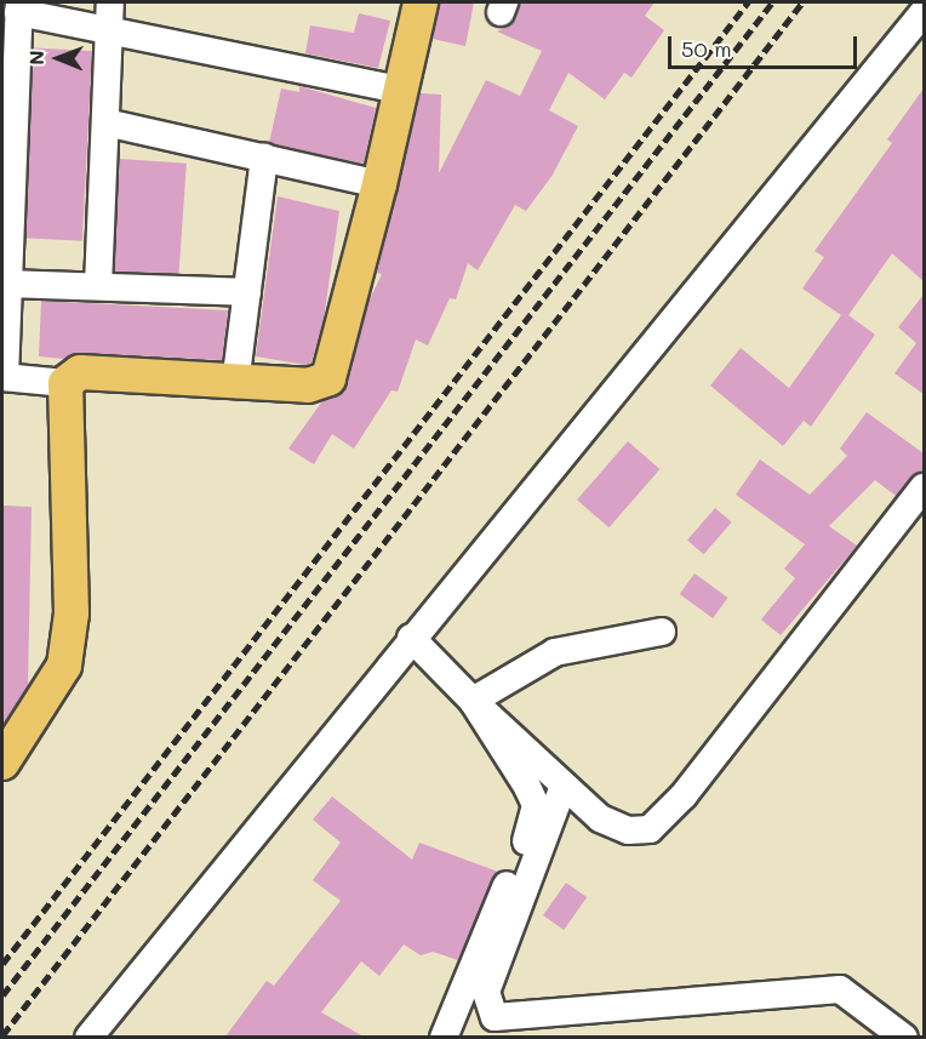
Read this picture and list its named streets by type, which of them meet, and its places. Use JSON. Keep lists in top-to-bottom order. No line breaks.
{"scale_bar":"50 m","north":"left"}
